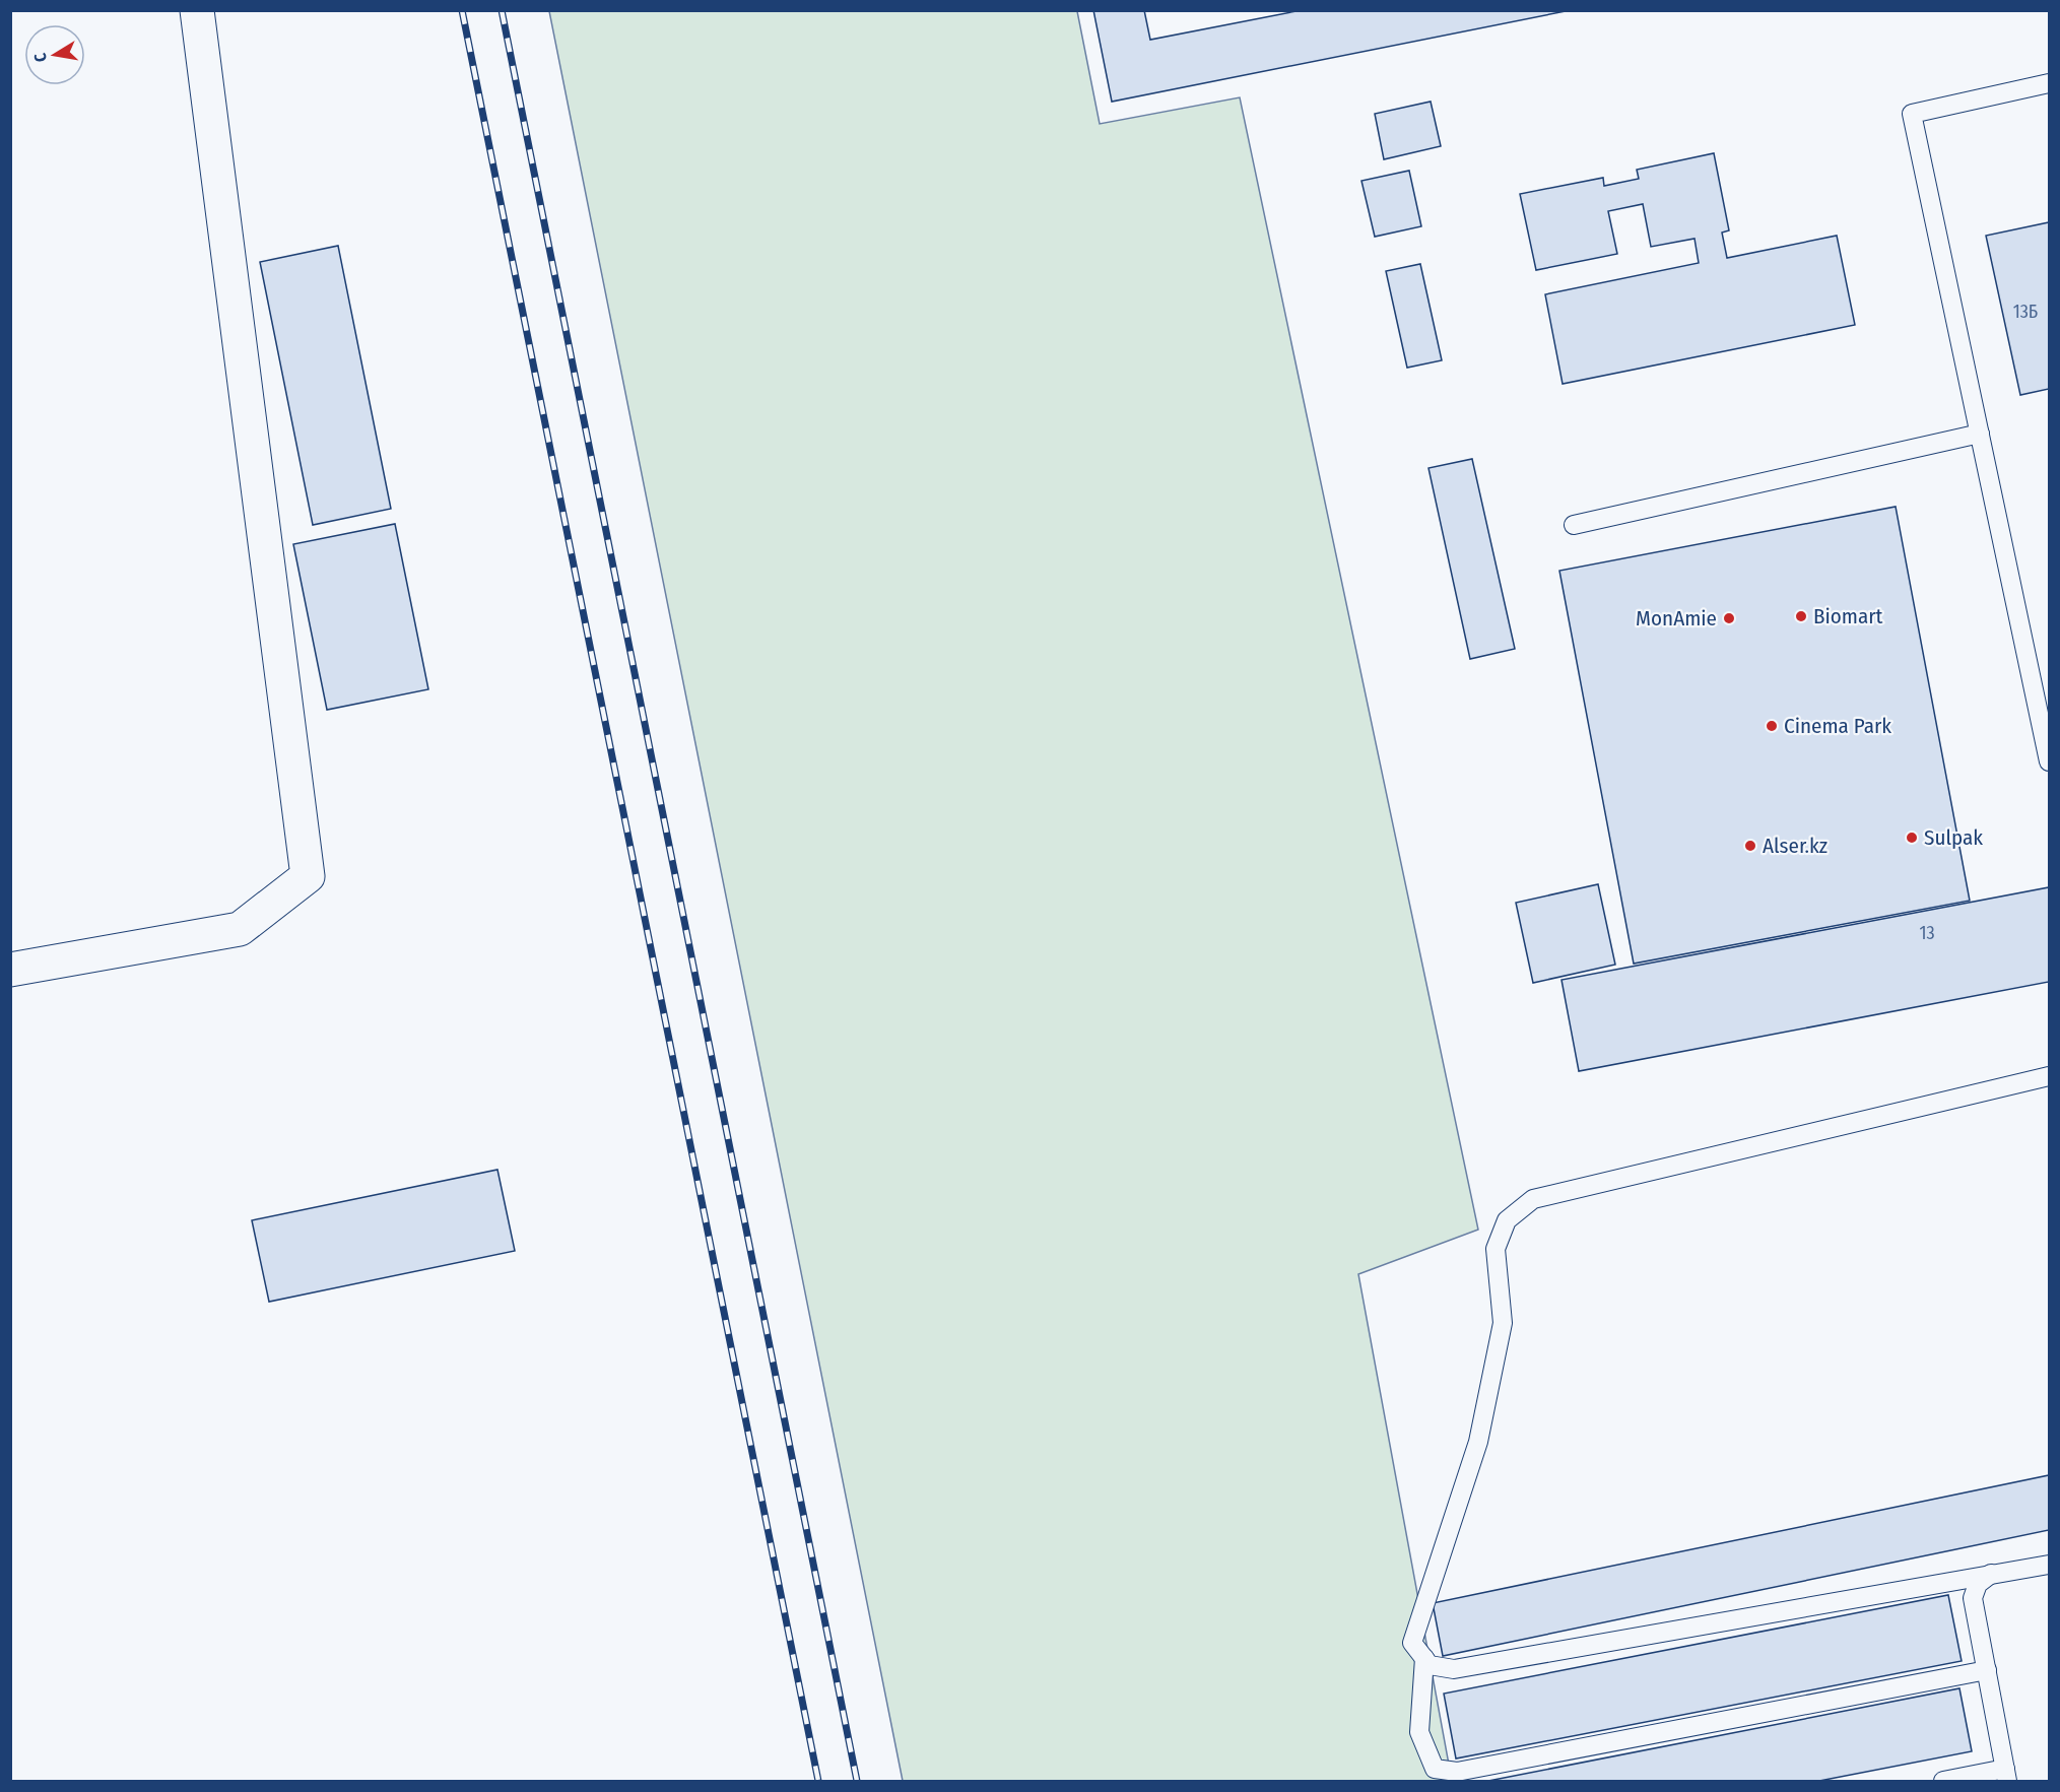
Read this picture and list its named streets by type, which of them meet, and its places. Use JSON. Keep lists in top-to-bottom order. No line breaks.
{"places":["Biomart","MonAmie","Cinema Park","Sulpak","Alser.kz"],"house_numbers":["13Б","13"],"north":"left"}
